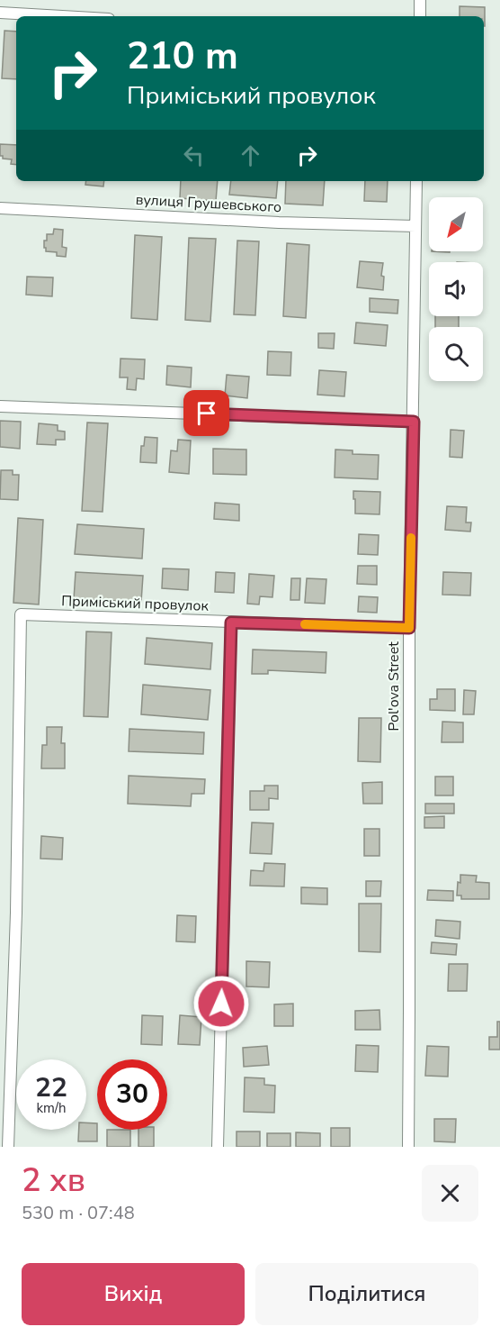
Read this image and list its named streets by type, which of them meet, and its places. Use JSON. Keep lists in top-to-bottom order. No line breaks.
{"streets":{"street":["вулиця Грушевського","Приміський провулок","Pol'ova Street"]},"crossings":[["вулиця Грушевського","Pol'ova Street"],["Приміський провулок","Pol'ova Street"]],"north":"bottom left","page":{"turn":["210 m","Приміський провулок"],"speed":"22 km/h","limit":"30","heading":["2 хв","530 m · 07:48"],"buttons":["Вихід","Поділитися"]}}
